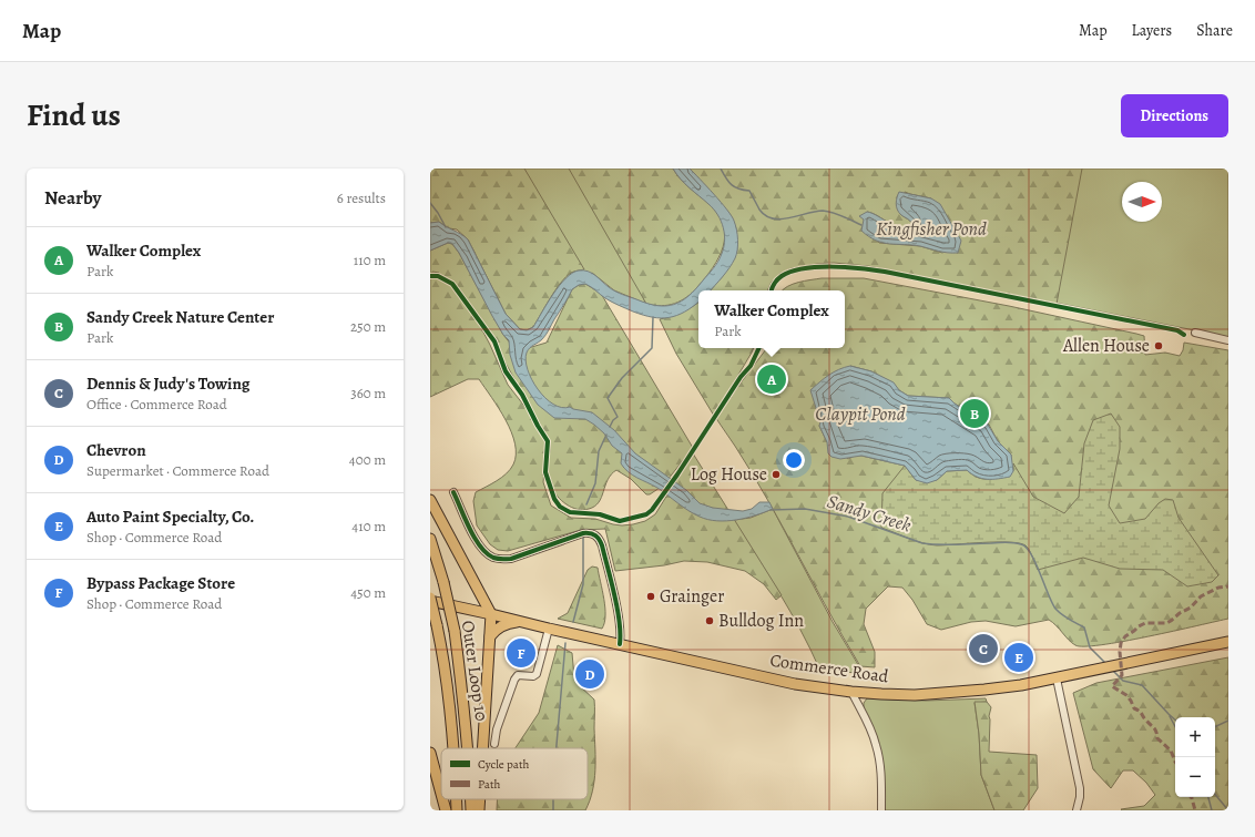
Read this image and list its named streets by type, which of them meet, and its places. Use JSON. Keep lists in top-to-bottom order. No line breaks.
{"streets":{"highway":["Commerce Road","Outer Loop 10"]},"water":["Kingfisher Pond","Claypit Pond","Sandy Creek"],"places":["Allen House","Log House","Grainger","Bulldog Inn"],"legend":["Cycle path","Path"],"north":"right","page":{"header":"Map","nav":["Map","Layers","Share"],"title":"Find us","buttons":"Directions","heading":["Nearby","6 results"],"list":[{"mark":"A","name":"Walker Complex","note":"Park","value":"110 m"},{"mark":"B","name":"Sandy Creek Nature Center","note":"Park","value":"250 m"},{"mark":"C","name":"Dennis & Judy's Towing","note":"Office · Commerce Road","value":"360 m"},{"mark":"D","name":"Chevron","note":"Supermarket · Commerce Road","value":"400 m"},{"mark":"E","name":"Auto Paint Specialty, Co.","note":"Shop · Commerce Road","value":"410 m"},{"mark":"F","name":"Bypass Package Store","note":"Shop · Commerce Road","value":"450 m"}],"popup":["Walker Complex","Park"],"pins":["A","B","C","F","E","D"],"map_buttons":["+","−"]}}
